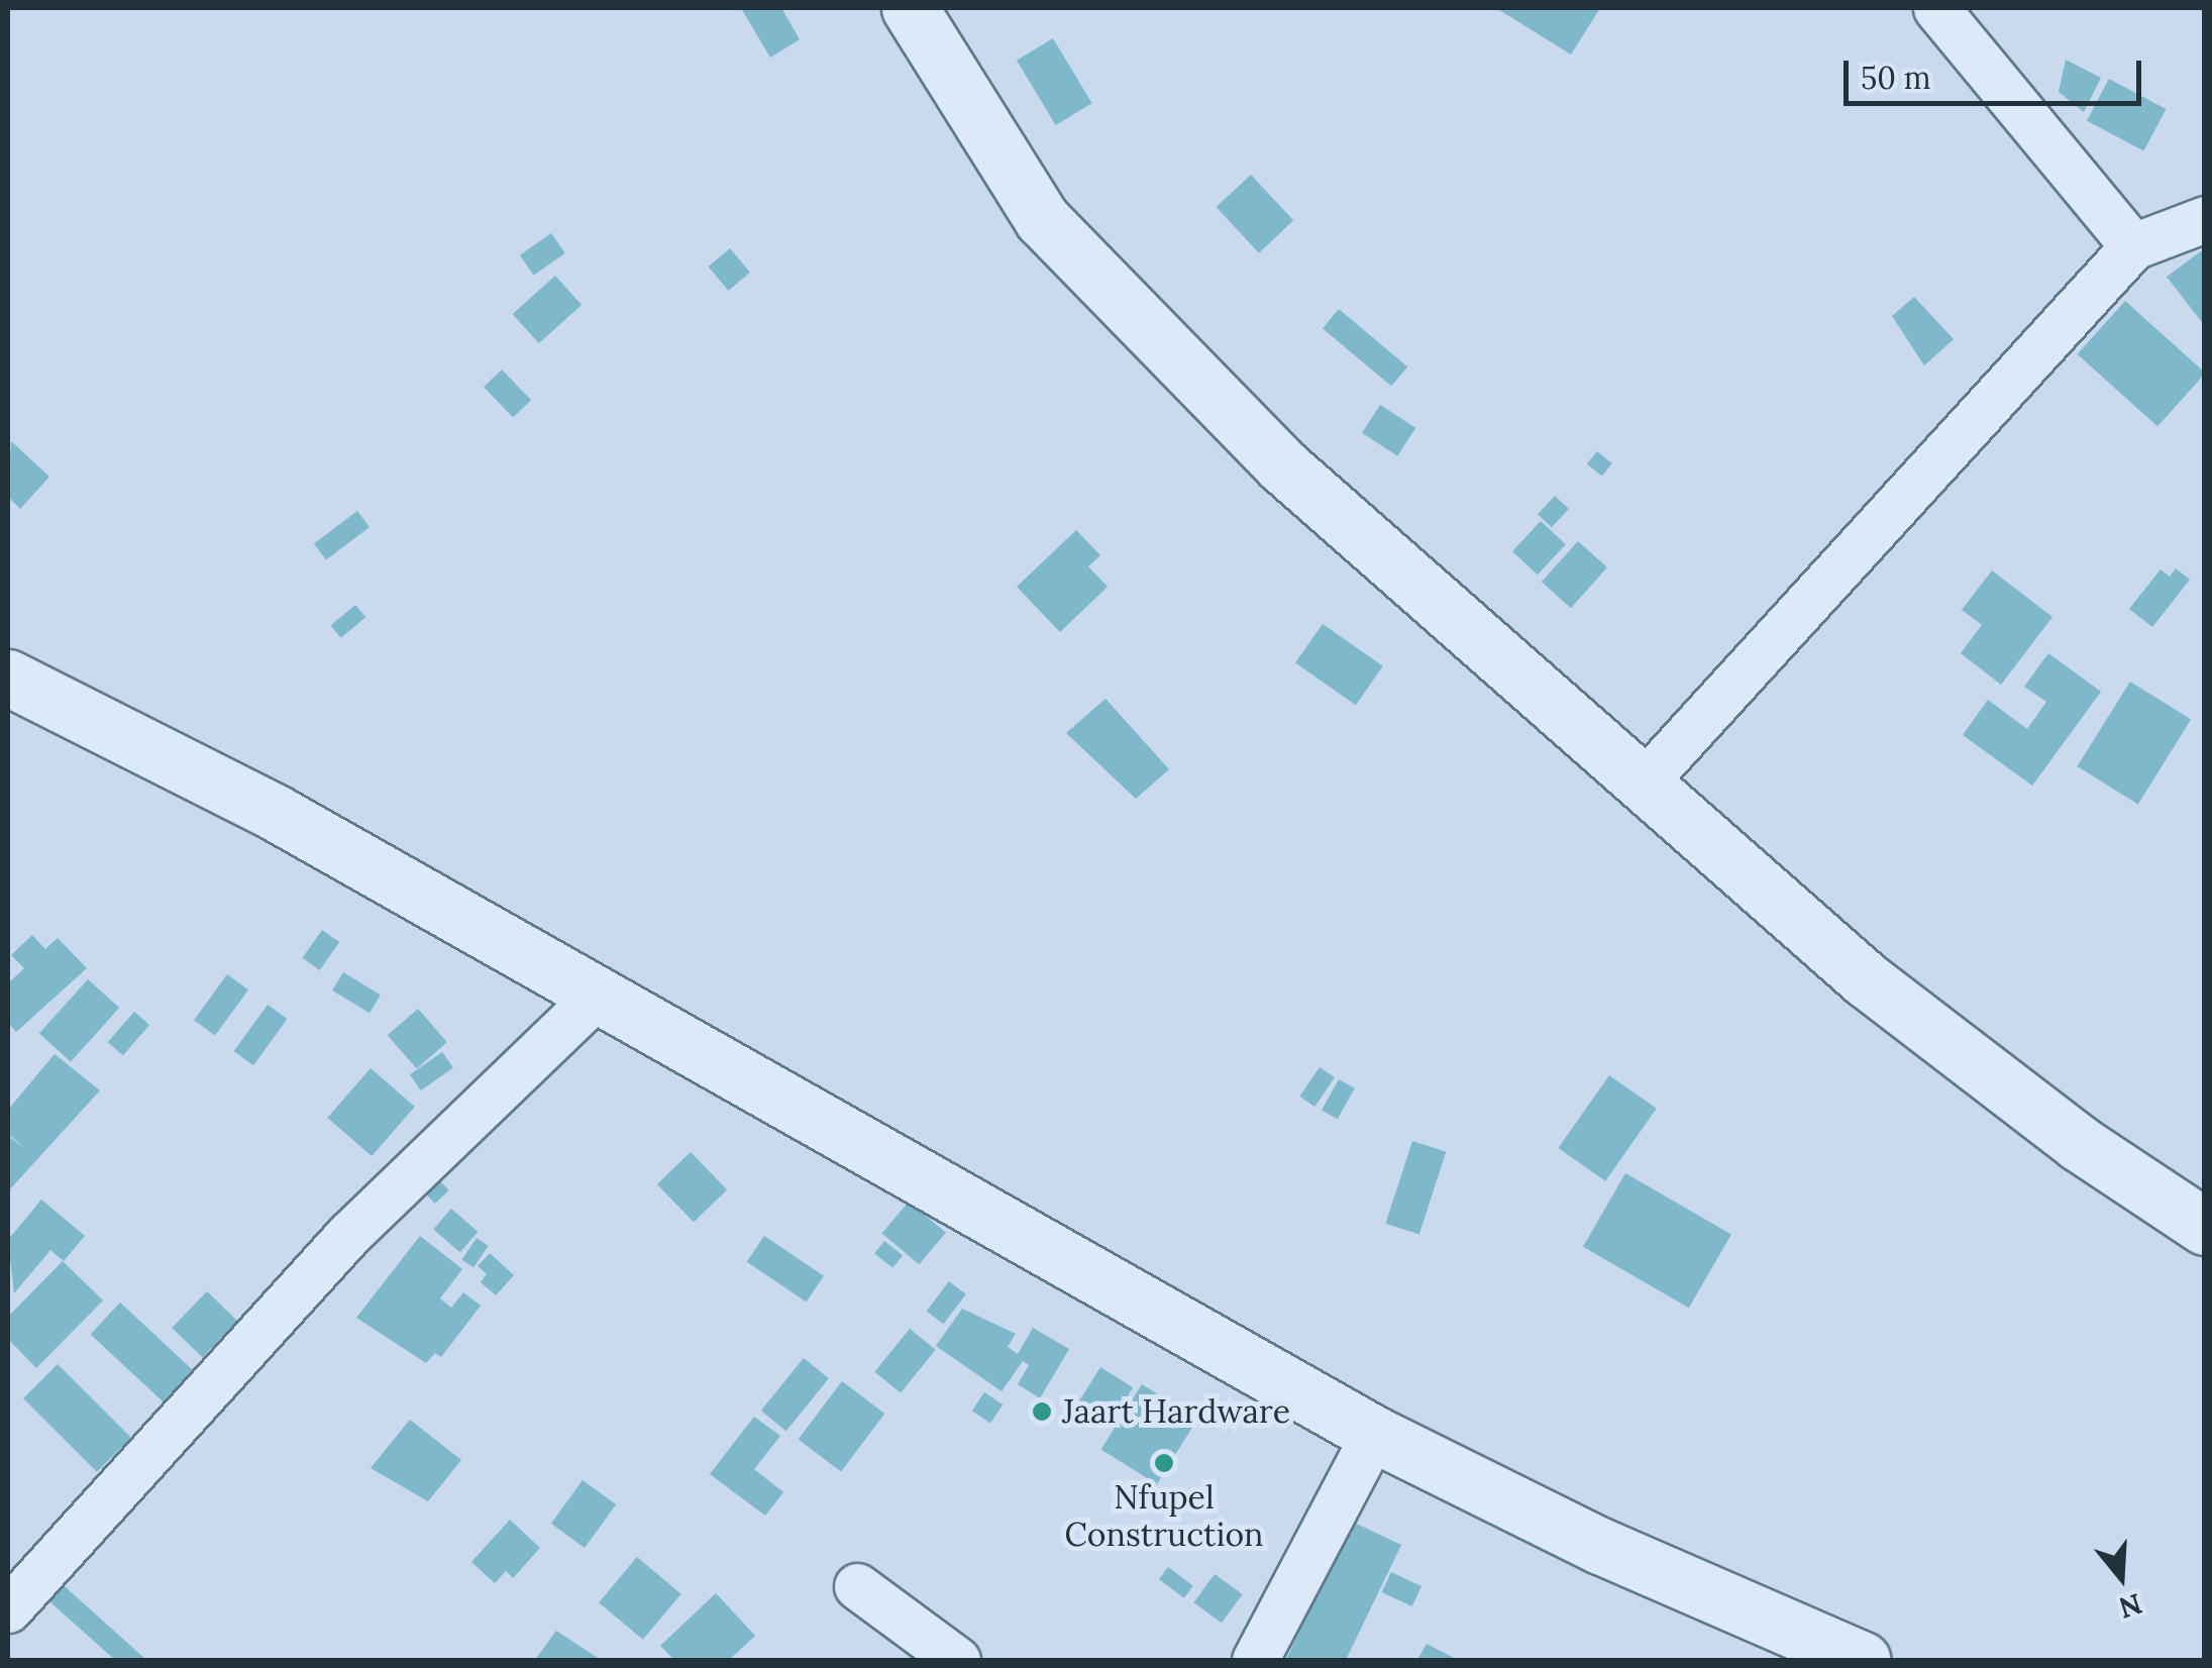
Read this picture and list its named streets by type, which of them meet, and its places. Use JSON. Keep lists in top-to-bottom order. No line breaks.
{"places":["Jaart Hardware","Nfupel Construction"],"scale_bar":"50 m","north":"bottom"}
